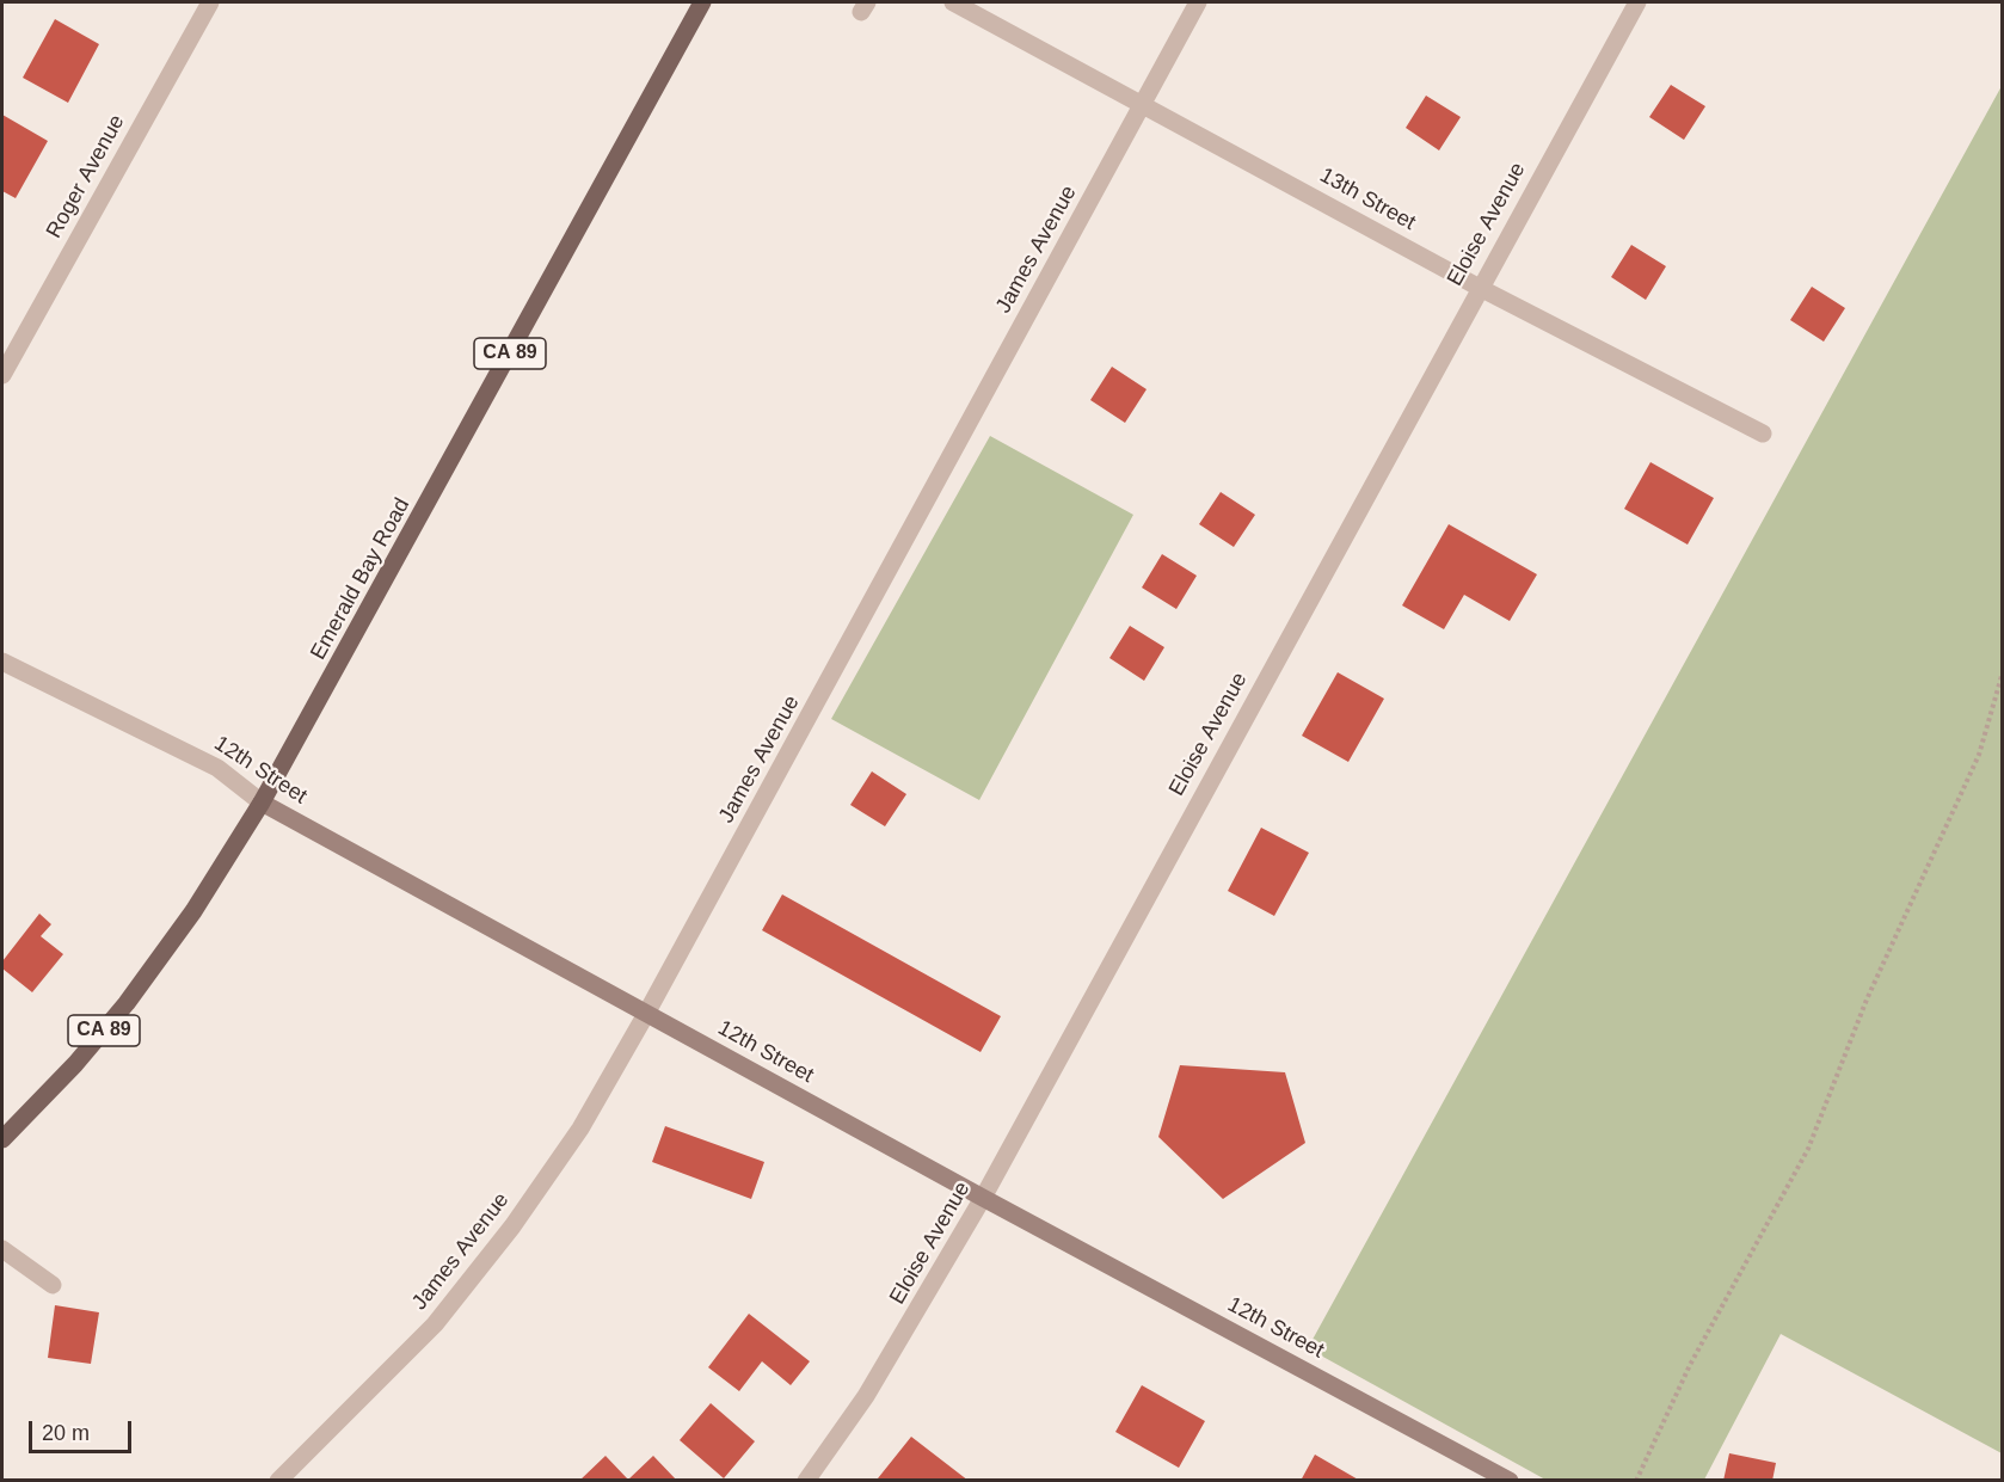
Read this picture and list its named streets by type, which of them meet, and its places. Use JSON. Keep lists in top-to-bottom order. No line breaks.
{"streets":{"main road":["CA 89","Emerald Bay Road"],"street":["Roger Avenue","13th Street","Eloise Avenue","James Avenue","12th Street"]},"crossings":[["13th Street","Eloise Avenue"],["13th Street","James Avenue"],["Eloise Avenue","12th Street"],["James Avenue","12th Street"],["Emerald Bay Road","12th Street"]],"scale_bar":"20 m"}
